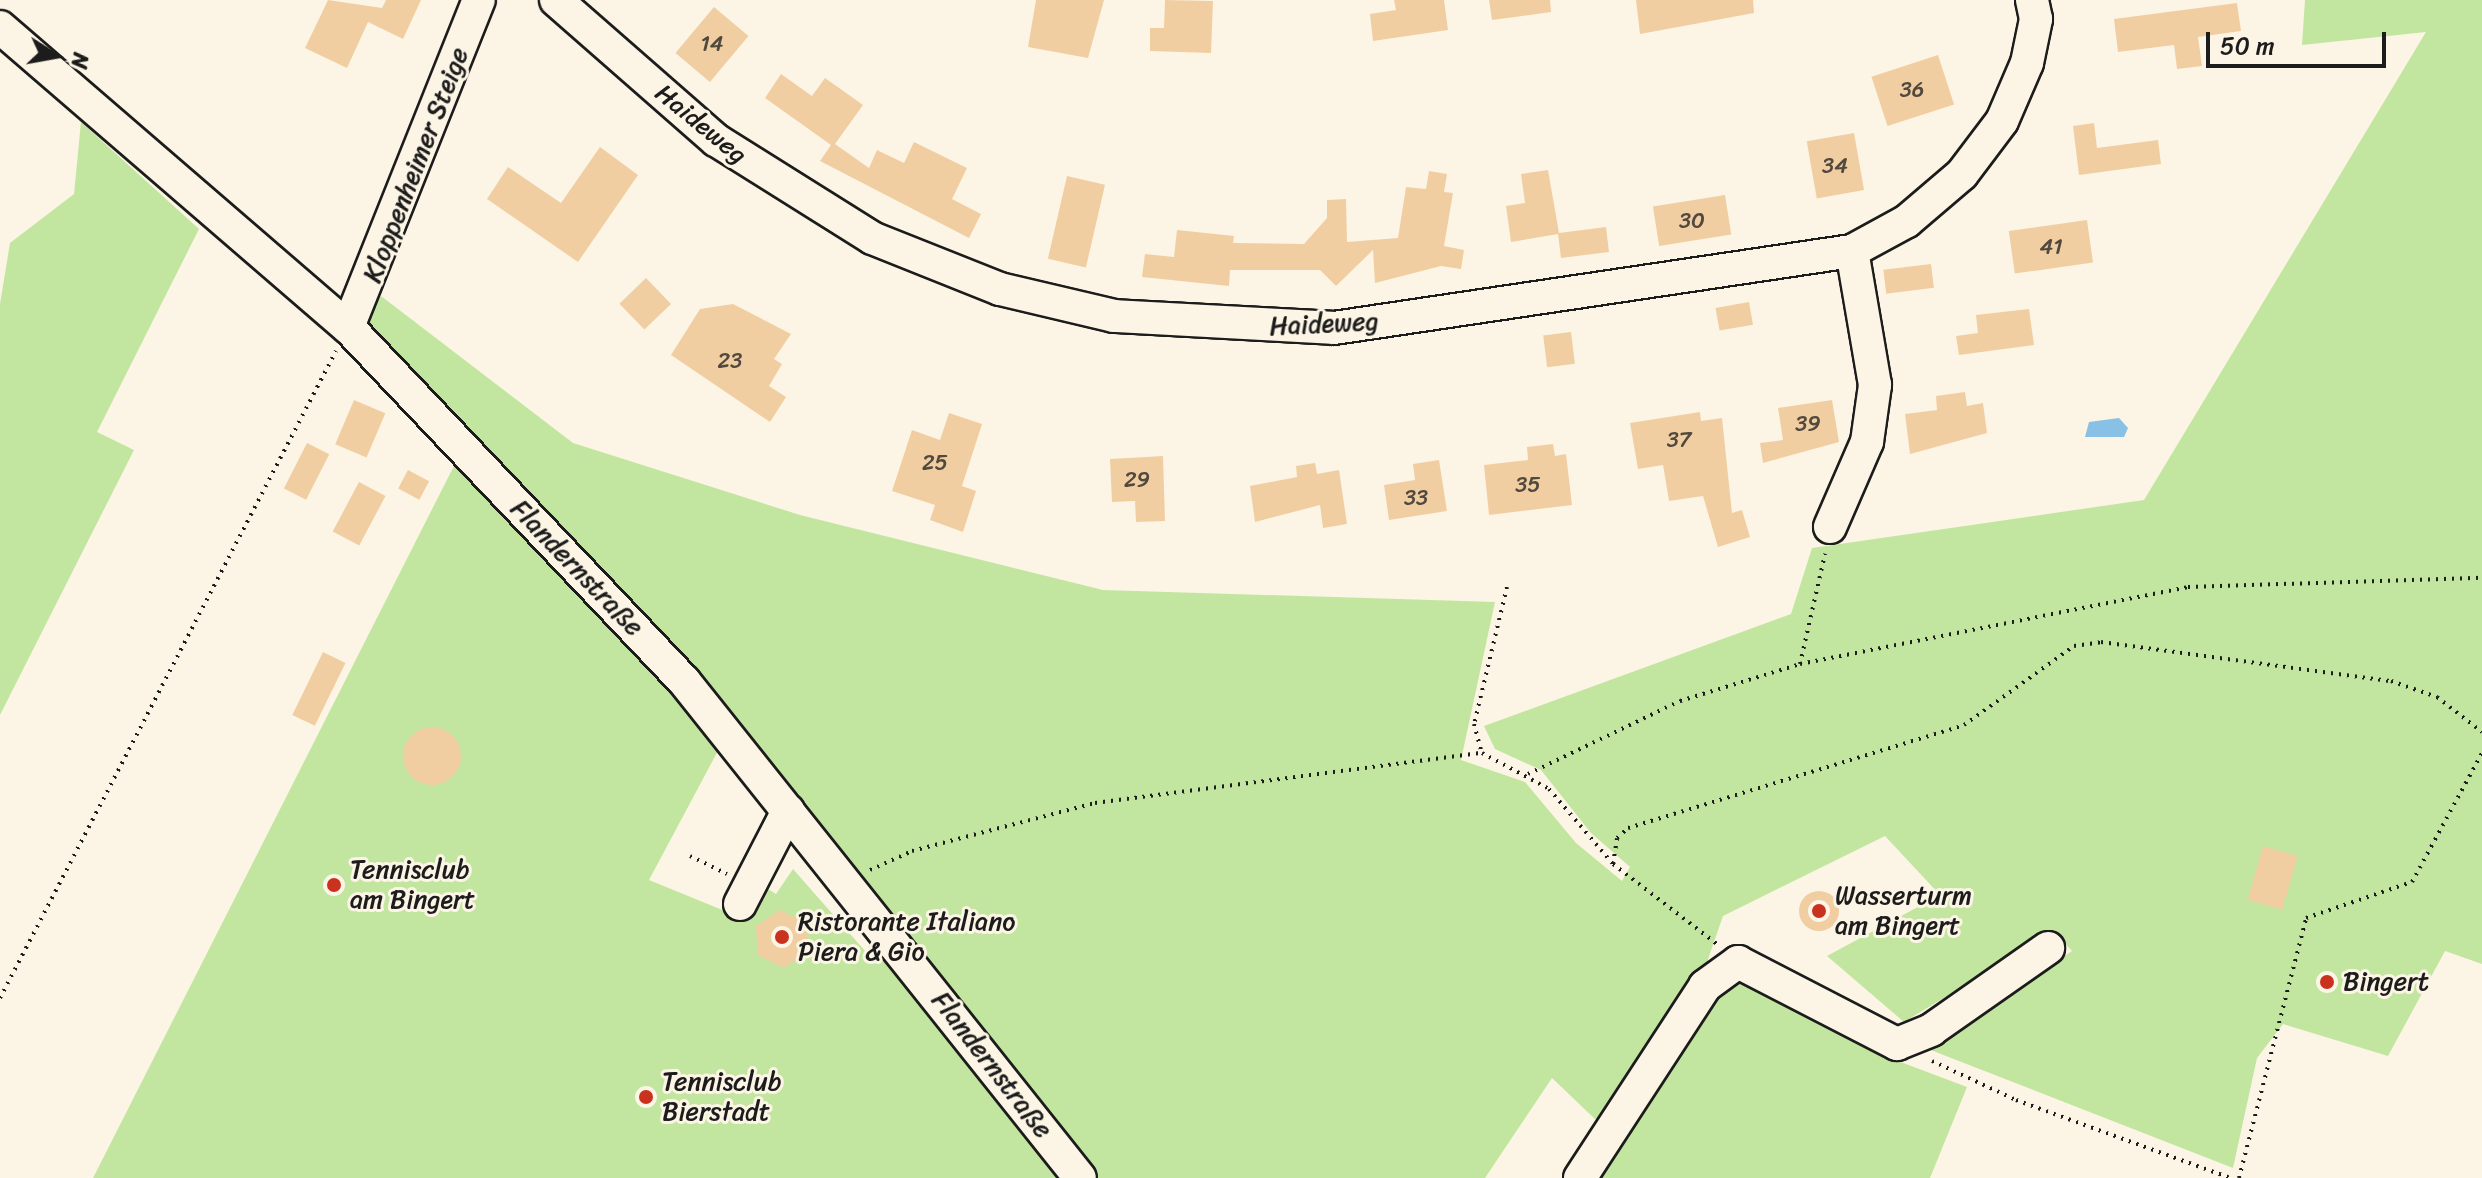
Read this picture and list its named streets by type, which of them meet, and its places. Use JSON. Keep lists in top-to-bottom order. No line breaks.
{"streets":{"street":["Haideweg","Kloppenheimer Steige","Flandernstraße"]},"crossings":[["Kloppenheimer Steige","Flandernstraße"]],"places":["Tennisclub am Bingert","Wasserturm am Bingert","Ristorante Italiano Piera & Gio","Bingert","Tennisclub Bierstadt"],"house_numbers":["14","36","34","30","41","23","39","37","25","29","35","33"],"scale_bar":"50 m","north":"right"}
